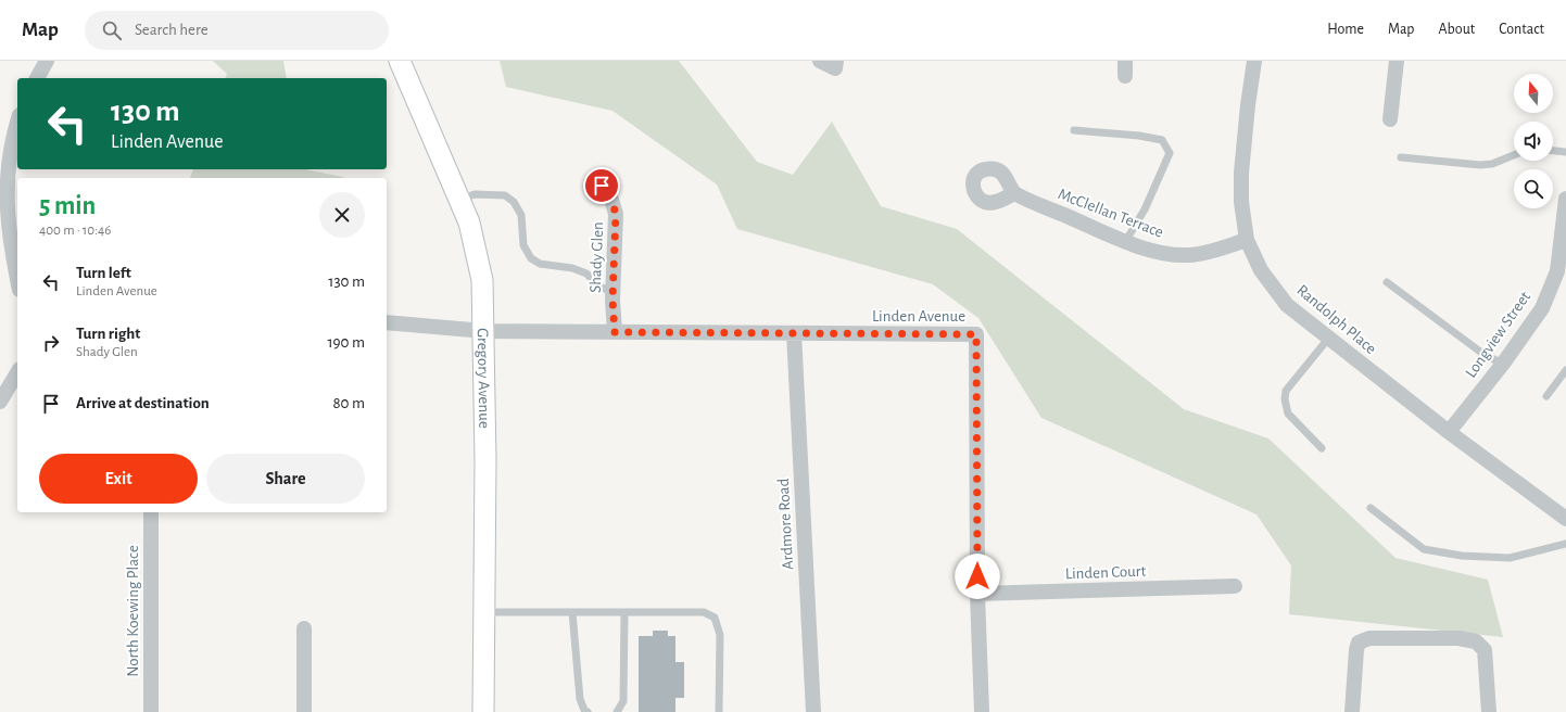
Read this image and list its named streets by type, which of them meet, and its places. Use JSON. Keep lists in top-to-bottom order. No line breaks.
{"streets":{"main road":["Gregory Avenue"],"street":["McClellan Terrace","Shady Glen","Linden Avenue","Randolph Place","Longview Street","Ardmore Road","Linden Court","North Koewing Place"]},"crossings":[["McClellan Terrace","Randolph Place"],["Shady Glen","Linden Avenue"],["Linden Avenue","Gregory Avenue"],["Linden Avenue","Ardmore Road"],["Linden Avenue","Linden Court"],["Randolph Place","Longview Street"]],"north":"top","page":{"header":"Map","search":"Search here","nav":["Home","Map","About","Contact"],"turn":["130 m","Linden Avenue"],"heading":["5 min","400 m · 10:46"],"list":[{"name":"Turn left","note":"Linden Avenue","value":"130 m"},{"name":"Turn right","note":"Shady Glen","value":"190 m"},{"name":"Arrive at destination","value":"80 m"}],"buttons":["Exit","Share"]}}
